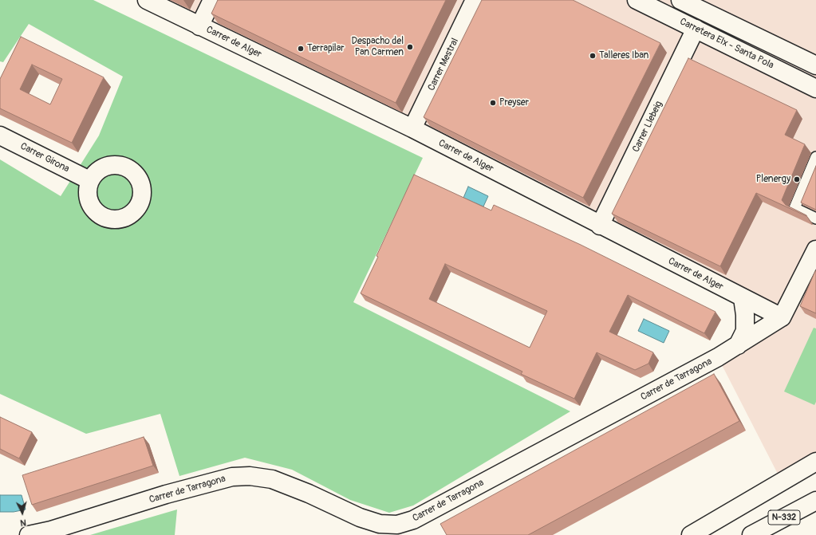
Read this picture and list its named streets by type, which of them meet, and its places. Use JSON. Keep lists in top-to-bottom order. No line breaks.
{"streets":{"main road":["Carrer de Alger","Carretera Elx - Santa Pola","Carrer Mestral","Carrer Llebeig","Carrer Girona","Carrer de Tarragona","N-332"]},"crossings":[["Carrer de Alger","Carrer Mestral"],["Carrer de Alger","Carrer Llebeig"],["Carrer de Alger","Carrer de Tarragona"],["Carretera Elx - Santa Pola","Carrer Llebeig"]],"places":["Despacho del Pan Carmen","Terrapilar","Talleres Iban","Preyser","Plenergy"],"north":"bottom"}
